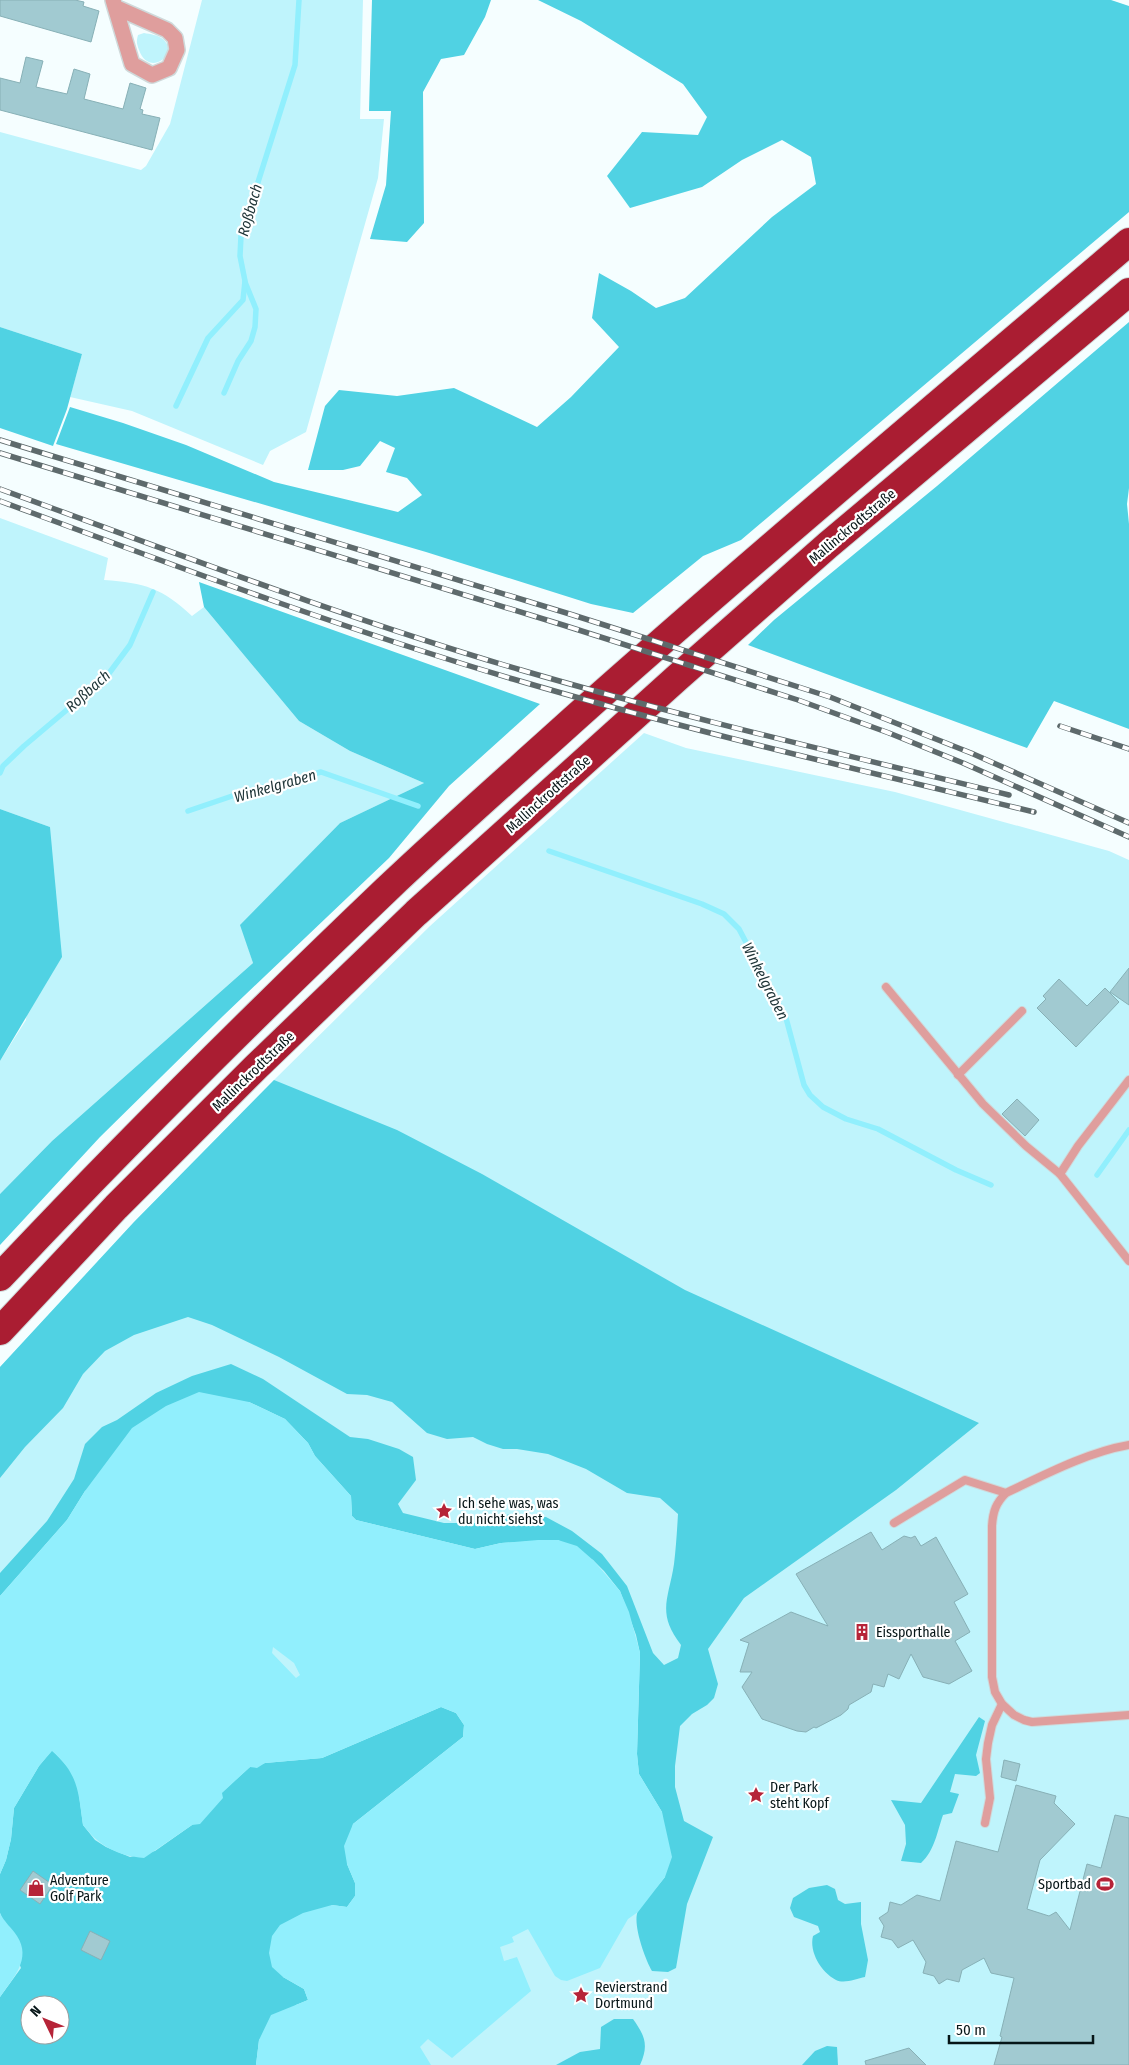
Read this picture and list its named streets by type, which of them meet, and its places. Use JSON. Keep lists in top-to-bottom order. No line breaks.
{"streets":{"highway":["Mallinckrodtstraße"]},"water":["Roßbach","Winkelgraben"],"places":{"place":["Ich sehe was, was du nicht siehst","Der Park steht Kopf","Revierstrand Dortmund"],"building":["Eissporthalle"],"sports":["Sportbad"],"shop":["Adventure Golf Park"]},"scale_bar":"50 m","north":"top left"}
